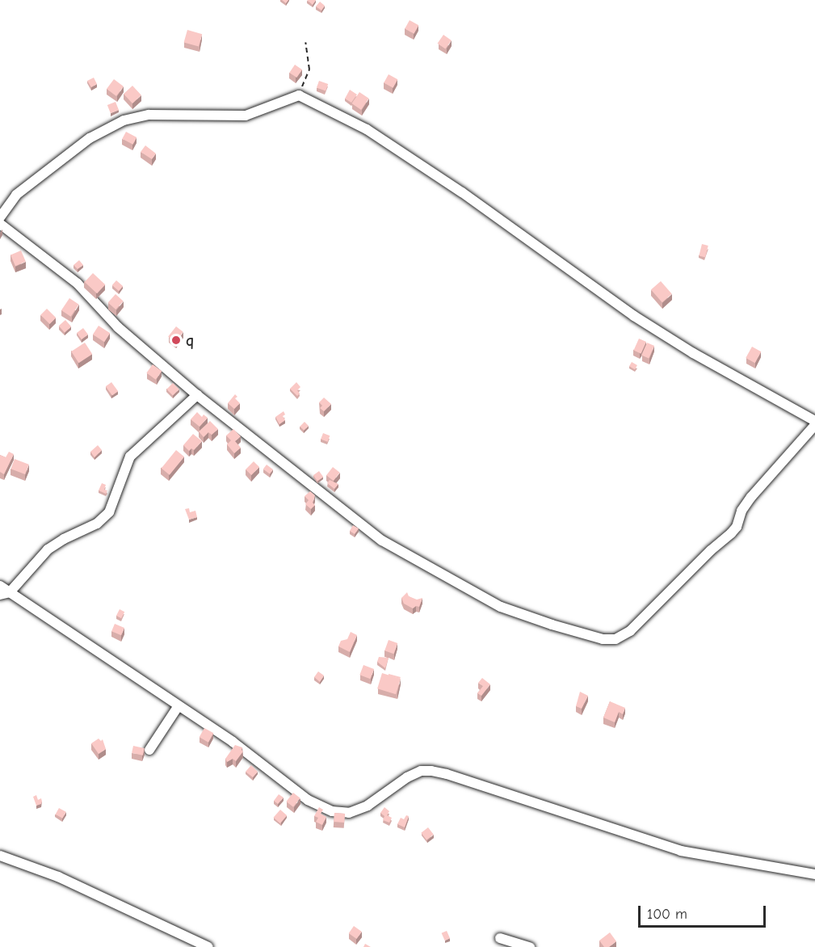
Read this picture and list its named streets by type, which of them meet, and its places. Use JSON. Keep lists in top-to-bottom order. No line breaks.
{"places":["q"],"scale_bar":"100 m"}
